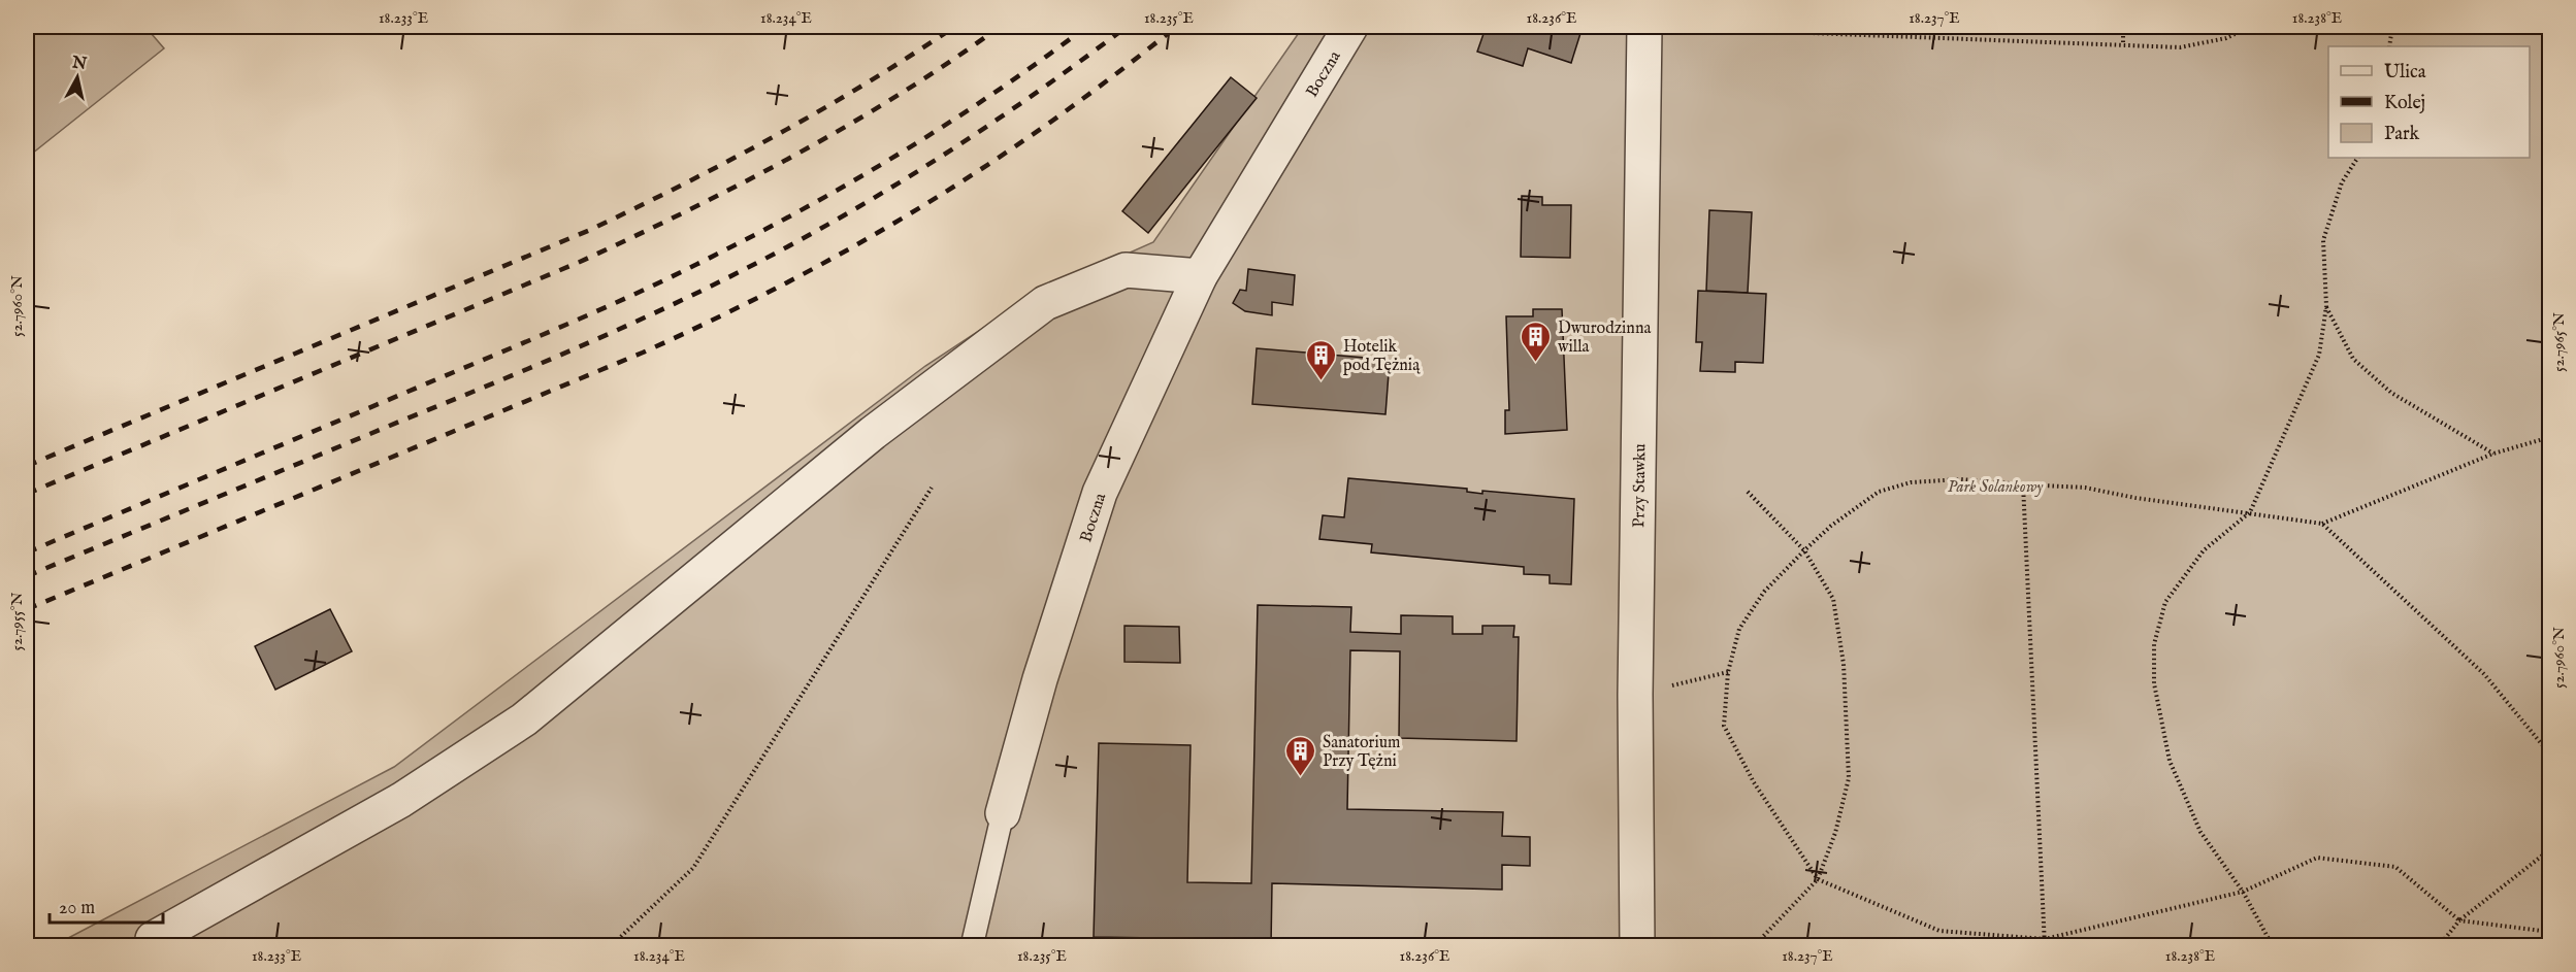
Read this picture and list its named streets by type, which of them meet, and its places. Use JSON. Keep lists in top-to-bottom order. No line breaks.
{"streets":{"street":["Boczna","Przy Stawku"]},"parks":["Park Solankowy"],"places":{"building":["Dwurodzinna willa","Hotelik pod Tężnią","Sanatorium Przy Tężni"]},"legend":["Ulica","Kolej","Park"],"scale_bar":"20 m","north":"top","coordinates":["18.233°E","18.234°E","18.235°E","18.236°E","18.237°E","18.238°E","52.7960°N","52.7965°N","52.7955°N"]}
